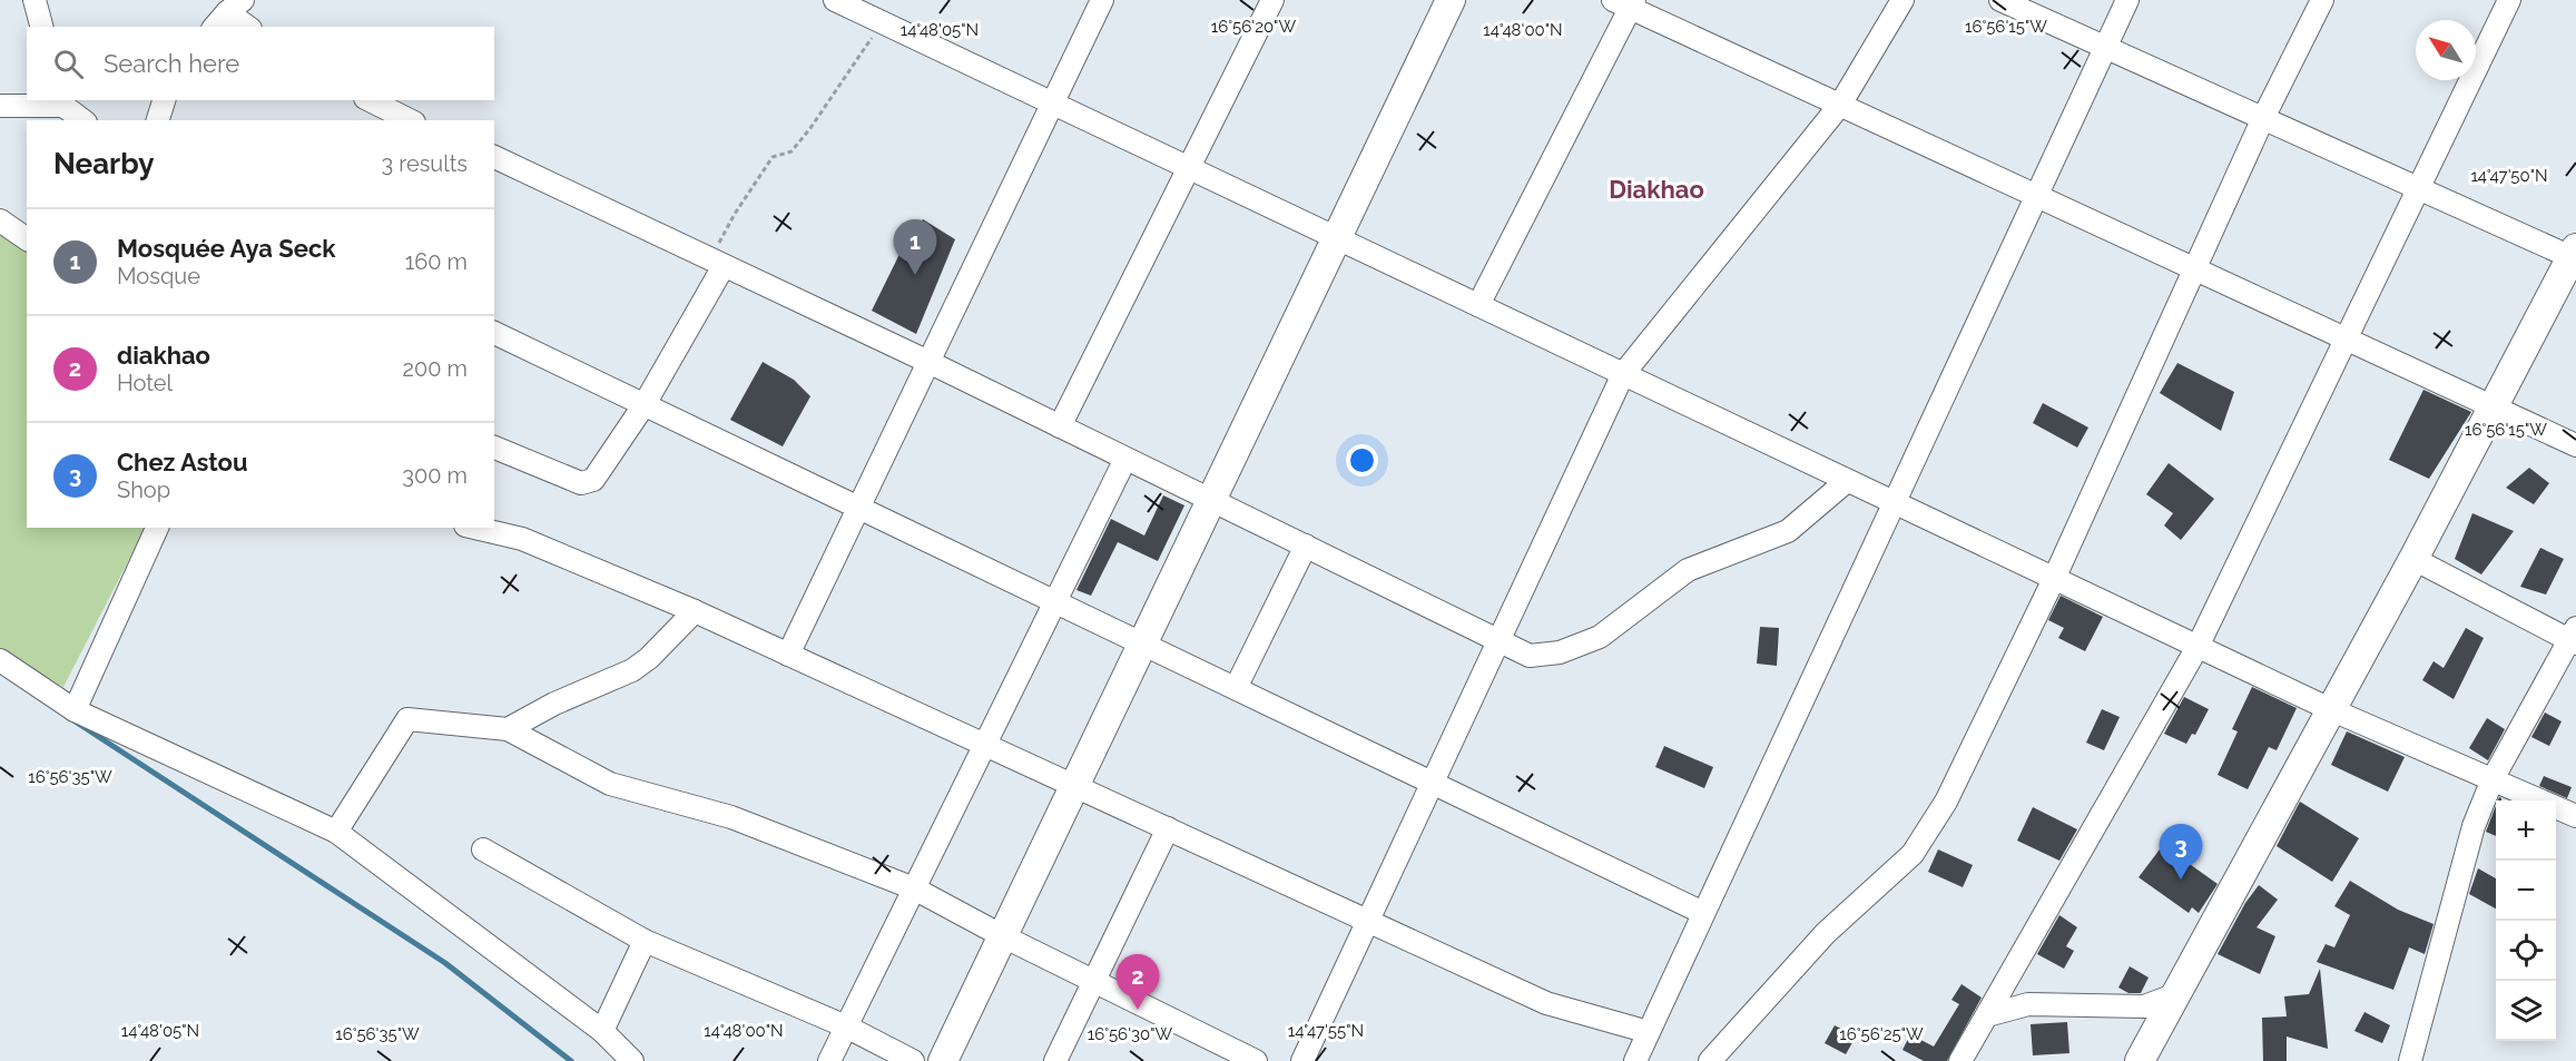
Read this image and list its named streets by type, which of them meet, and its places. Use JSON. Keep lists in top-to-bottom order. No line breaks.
{"districts":["Diakhao"],"north":"top left","page":{"search":"Search here","heading":["Nearby","3 results"],"list":[{"mark":"1","name":"Mosquée Aya Seck","note":"Mosque","value":"160 m"},{"mark":"2","name":"diakhao","note":"Hotel","value":"200 m"},{"mark":"3","name":"Chez Astou","note":"Shop","value":"300 m"}],"pins":["1","3","2"],"map_buttons":["+","−"]},"coordinates":["16°56'20\"W","16°56'15\"W","14°48'05\"N","14°48'00\"N","14°47'50\"N","16°56'35\"W","14°47'55\"N","16°56'30\"W","16°56'25\"W"]}
